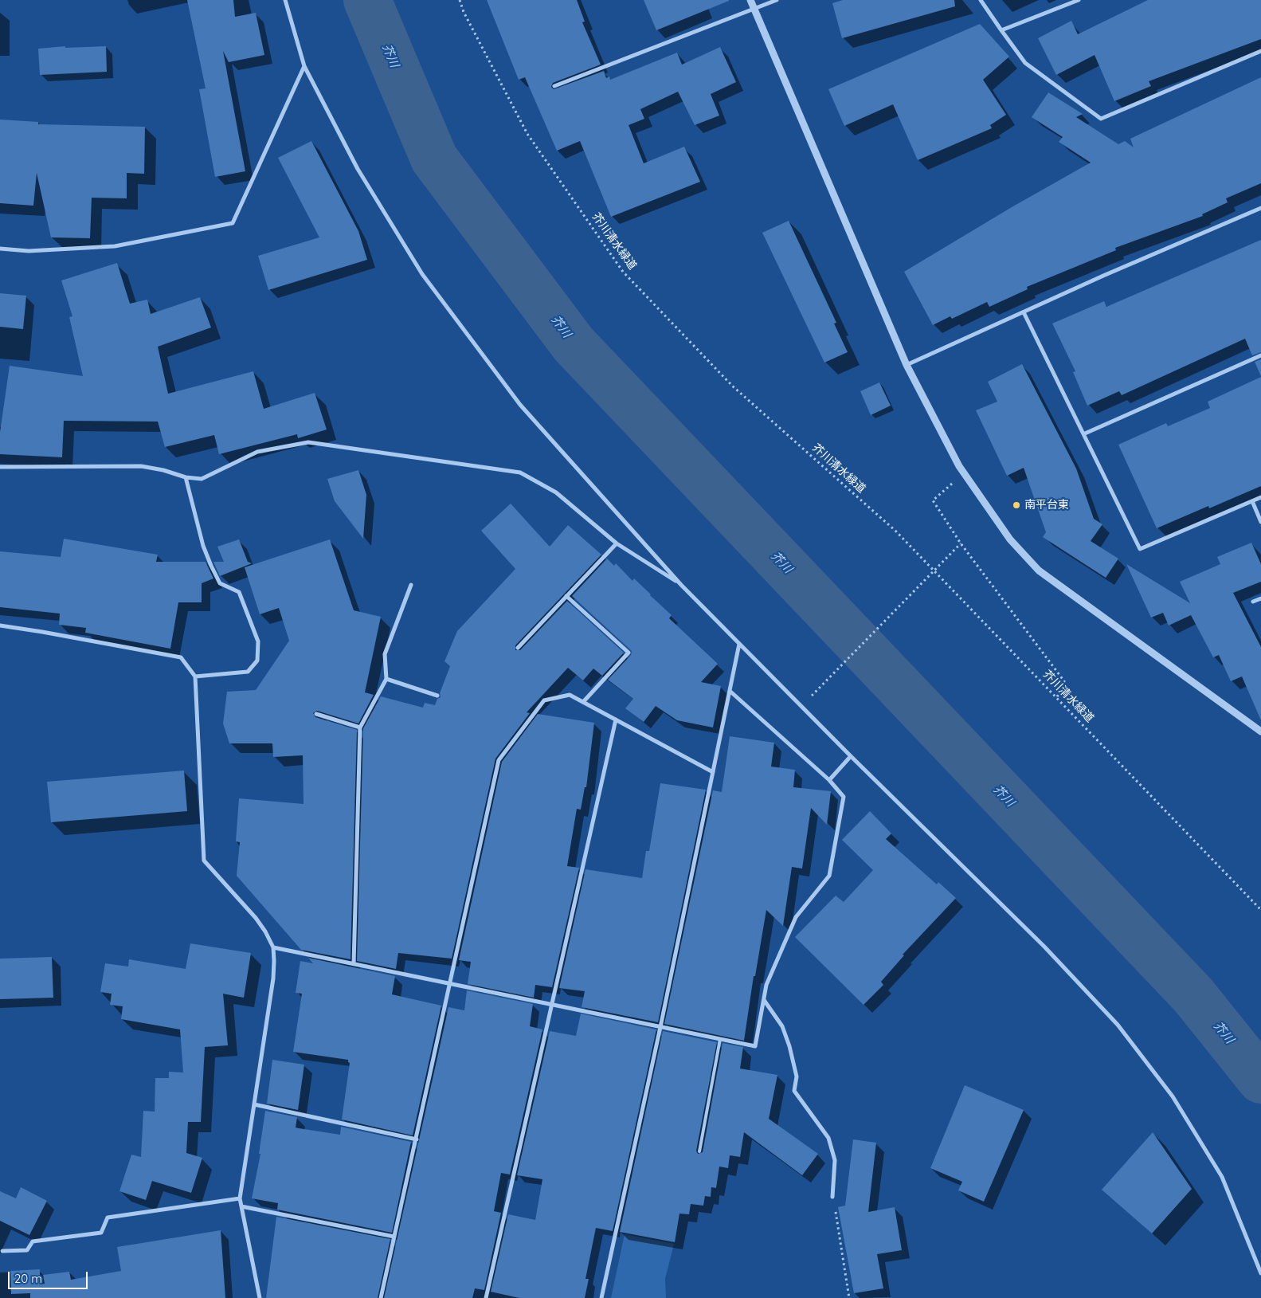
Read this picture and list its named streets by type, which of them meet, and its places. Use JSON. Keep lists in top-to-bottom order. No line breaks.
{"streets":{"path":["芥川清水緑道"]},"water":["芥川"],"places":["南平台東"],"scale_bar":"20 m"}
